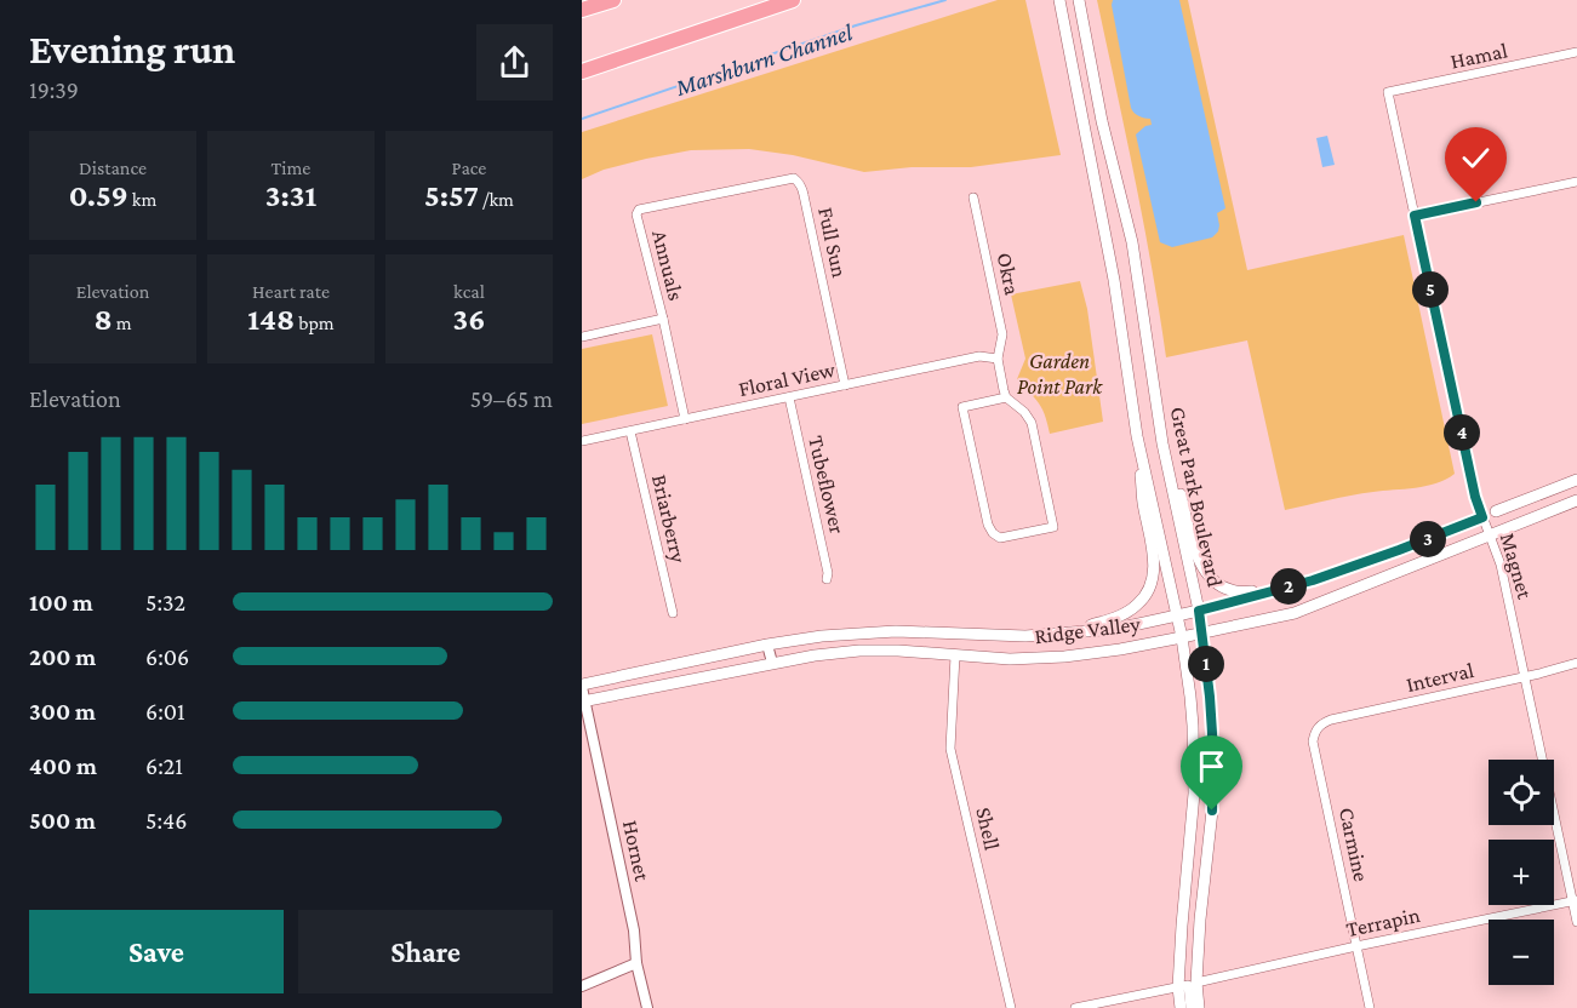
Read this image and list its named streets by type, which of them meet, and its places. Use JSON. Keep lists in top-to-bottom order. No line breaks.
{"streets":{"main road":["Great Park Boulevard","Ridge Valley"],"street":["Hamal","Full Sun","Annuals","Okra","Floral View","Tubeflower","Briarberry","Magnet","Interval","Shell","Carmine","Hornet","Terrapin"]},"crossings":[["Hamal","Magnet"],["Full Sun","Annuals"],["Full Sun","Floral View"],["Annuals","Floral View"],["Okra","Floral View"],["Floral View","Tubeflower"],["Floral View","Briarberry"],["Great Park Boulevard","Ridge Valley"],["Great Park Boulevard","Terrapin"],["Magnet","Ridge Valley"],["Magnet","Interval"],["Magnet","Terrapin"],["Ridge Valley","Shell"],["Ridge Valley","Hornet"],["Interval","Carmine"],["Carmine","Terrapin"]],"water":["Marshburn Channel"],"parks":["Garden Point Park"],"page":{"heading":["Evening run","19:39"],"stats":[["Distance","0.59 km"],["Time","3:31"],["Pace","5:57 /km"],["Elevation","8 m"],["Heart rate","148 bpm"],["kcal","36"]],"pins":["5","4","3","2","1"],"chart":["Elevation","59–65 m"],"list":[{"name":"100 m","note":"5:32"},{"name":"200 m","note":"6:06"},{"name":"300 m","note":"6:01"},{"name":"400 m","note":"6:21"},{"name":"500 m","note":"5:46"}],"map_buttons":["+","−"],"buttons":["Save","Share"]}}
